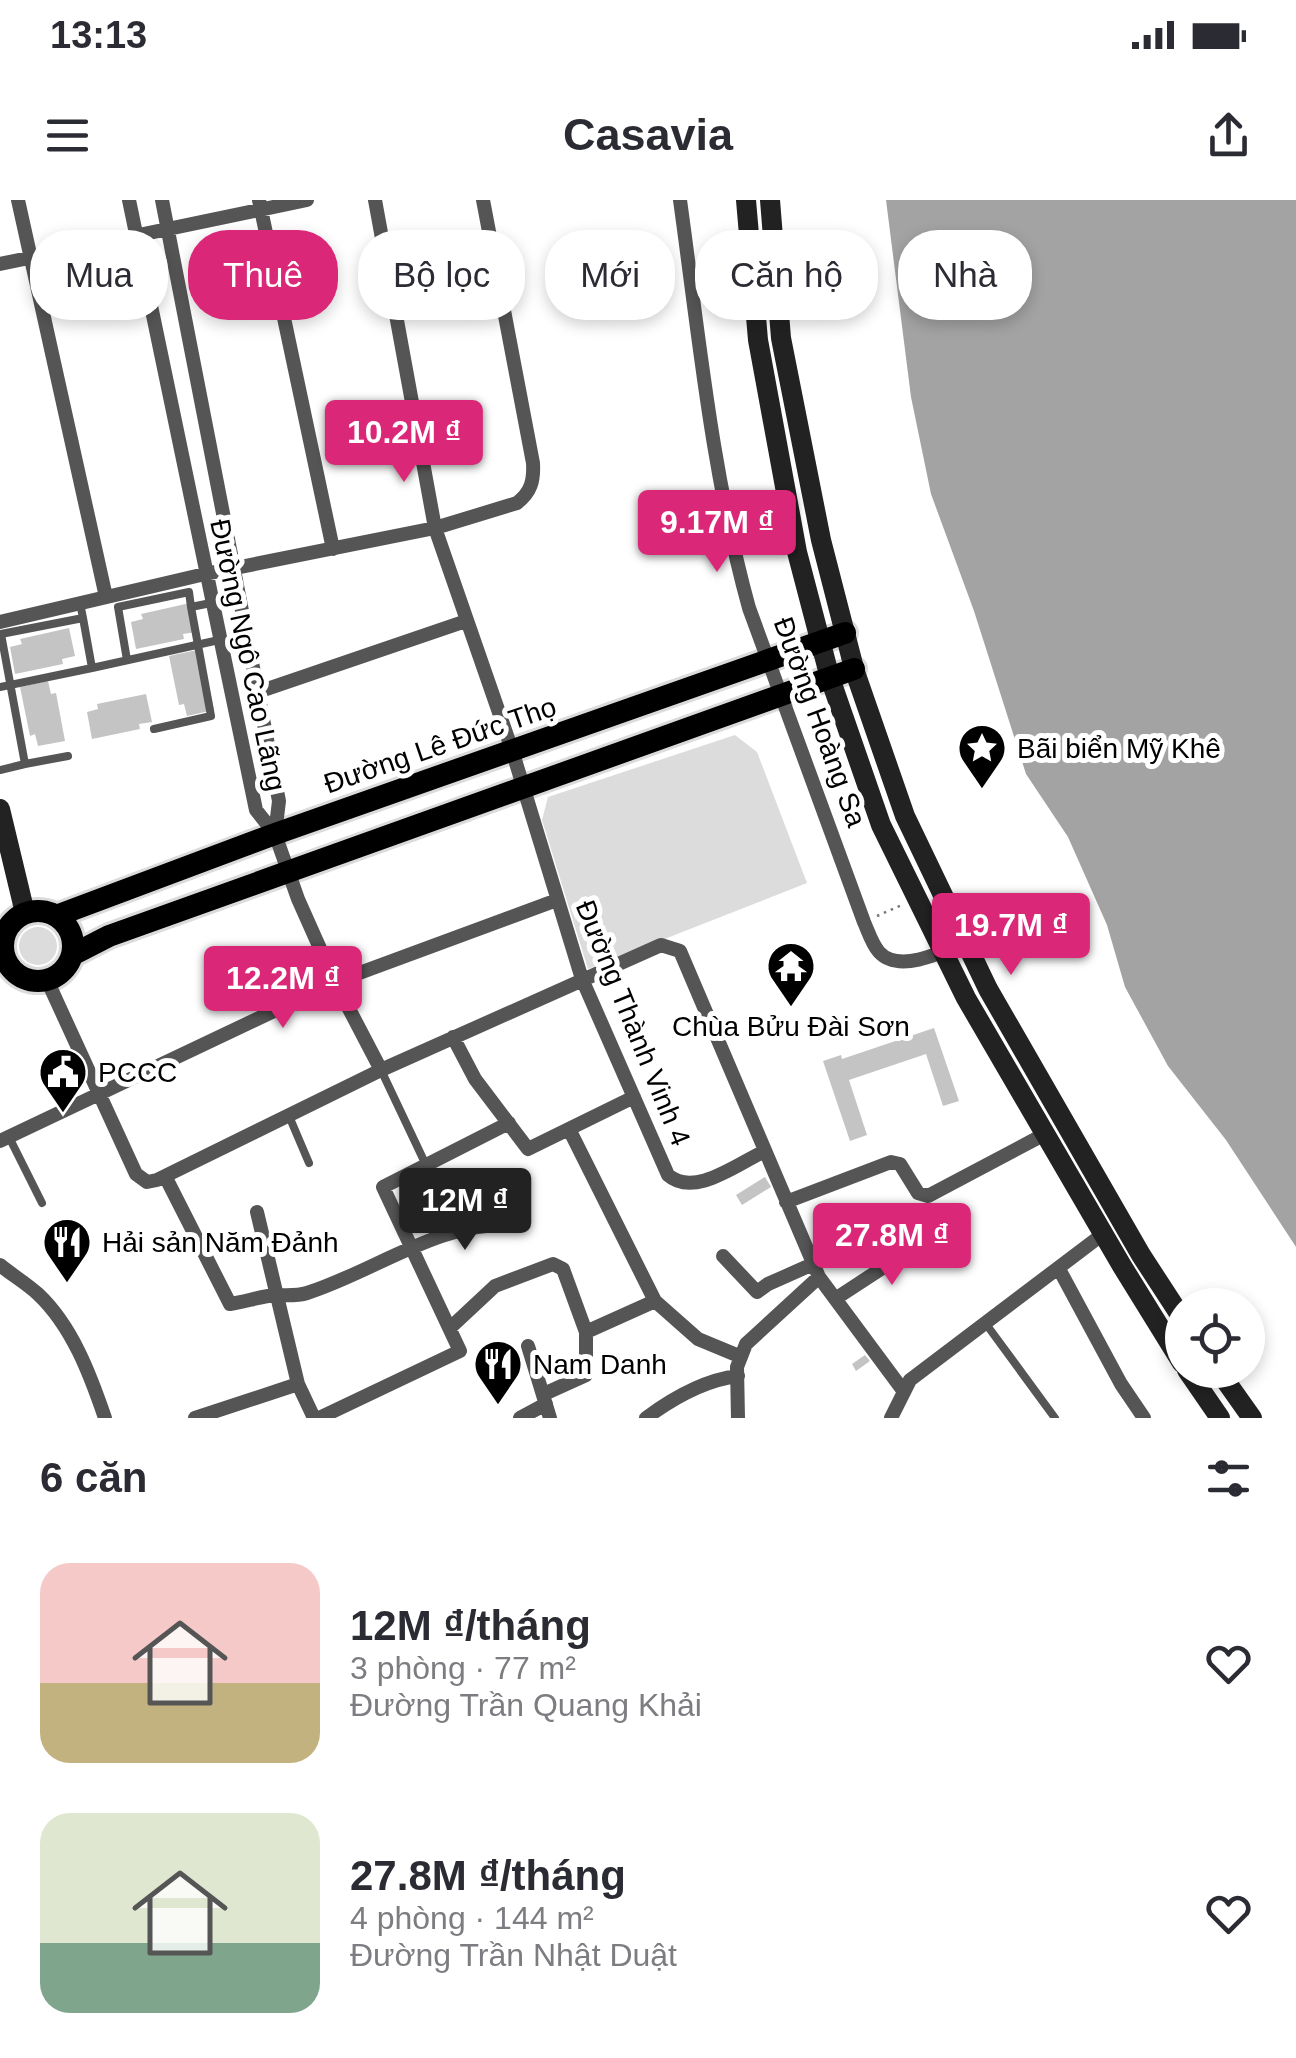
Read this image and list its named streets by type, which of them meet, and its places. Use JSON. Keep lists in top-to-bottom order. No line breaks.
{"streets":{"main road":["Đường Hoàng Sa","Đường Lê Đức Thọ"],"street":["Đường Ngô Cao Lãng","Đường Thành Vinh 4"]},"crossings":[["Đường Ngô Cao Lãng","Đường Lê Đức Thọ"],["Đường Hoàng Sa","Đường Lê Đức Thọ"],["Đường Lê Đức Thọ","Đường Thành Vinh 4"]],"places":{"place":["Bãi biển Mỹ Khê"],"temple":["Chùa Bửu Đài Sơn"],"public building":["PCCC"],"restaurant":["Hải sản Năm Đảnh","Nam Danh"]},"page":{"status":"13:13","header":"Casavia","chip":["Mua","Thuê","Bộ lọc","Mới","Căn hộ","Nhà"],"price":["10.2M ₫","9.17M ₫","19.7M ₫","12.2M ₫","12M ₫","27.8M ₫"],"heading":"6 căn","list":[{"name":"12M ₫/tháng","note":"3 phòng · 77 m² · Đường Trần Quang Khải"},{"name":"27.8M ₫/tháng","note":"4 phòng · 144 m² · Đường Trần Nhật Duật"}]}}
